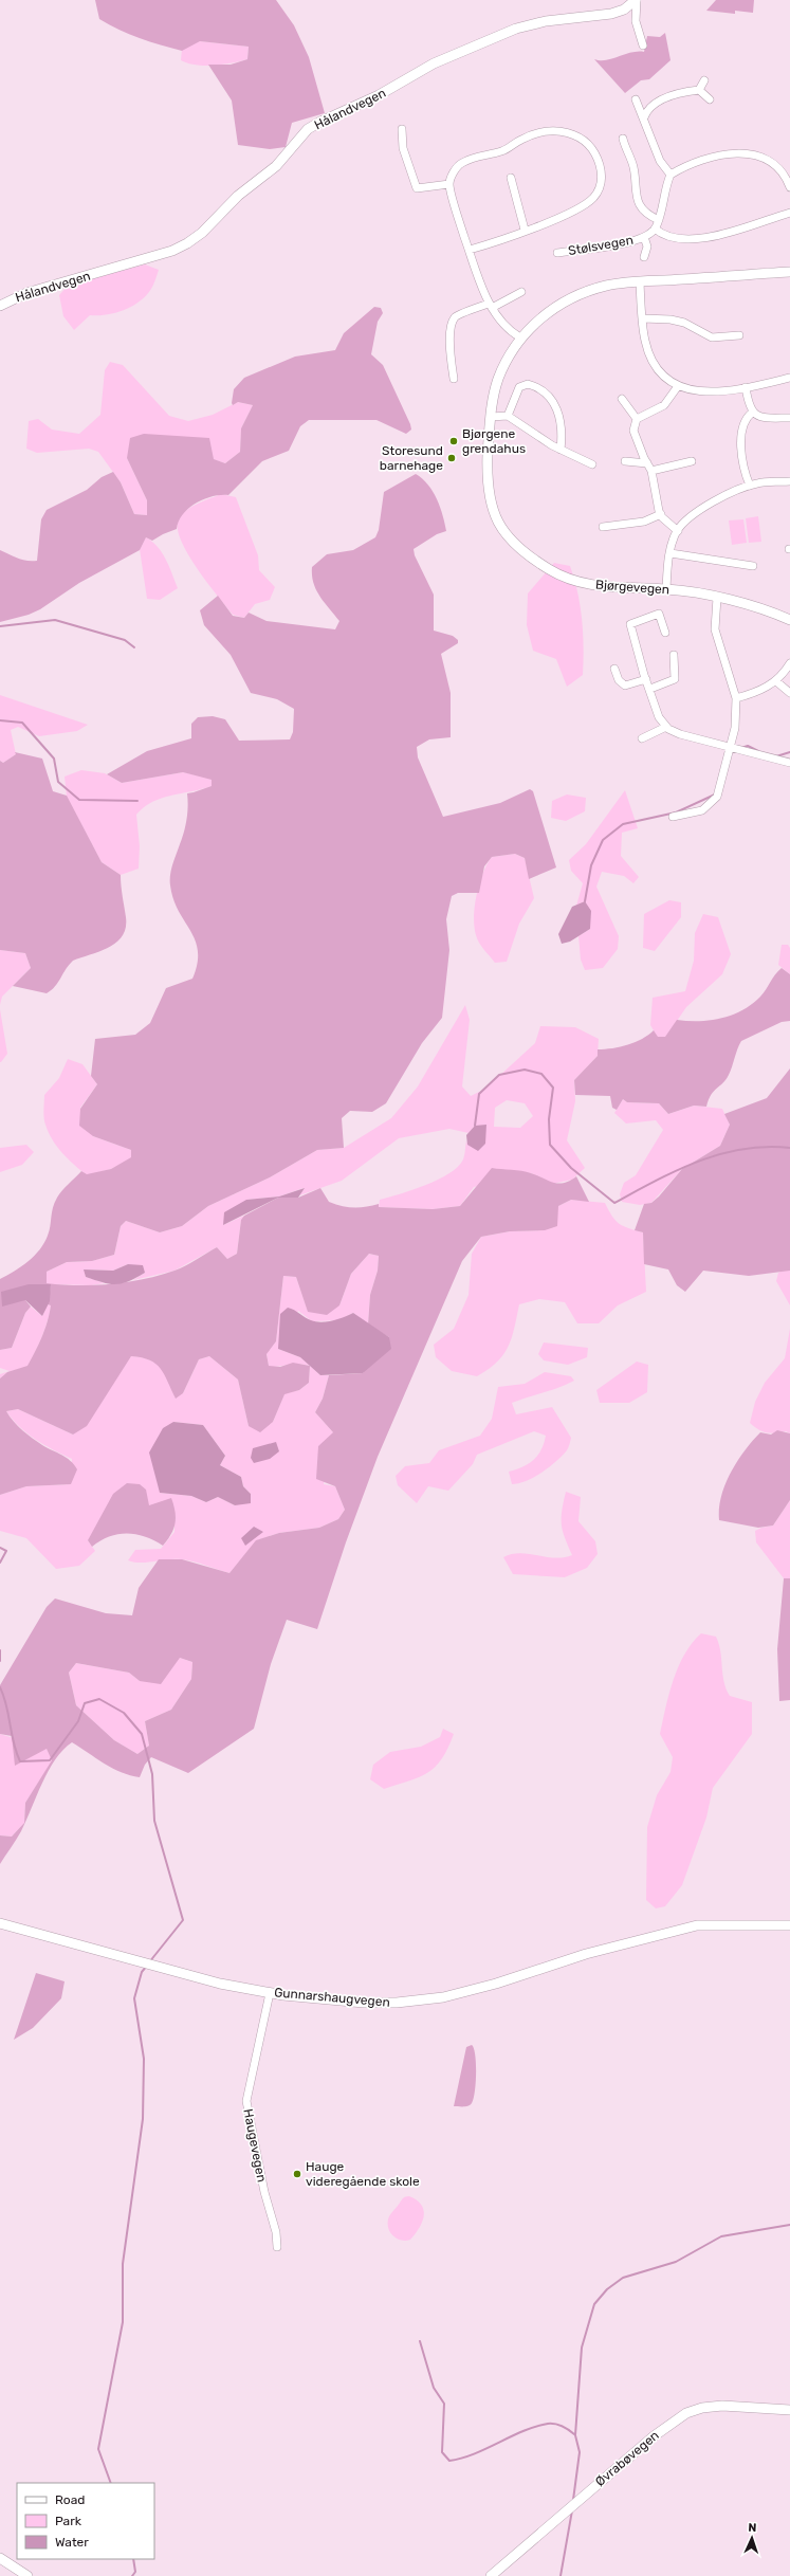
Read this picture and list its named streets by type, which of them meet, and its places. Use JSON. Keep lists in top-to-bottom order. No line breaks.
{"streets":{"main road":["Hålandvegen","Bjørgevegen","Gunnarshaugvegen","Øvrabøvegen"],"street":["Stølsvegen","Haugevegen"]},"crossings":[["Gunnarshaugvegen","Haugevegen"]],"places":["Bjørgene grendahus","Storesund barnehage","Hauge videregående skole"],"legend":["Road","Park","Water"],"north":"top"}
